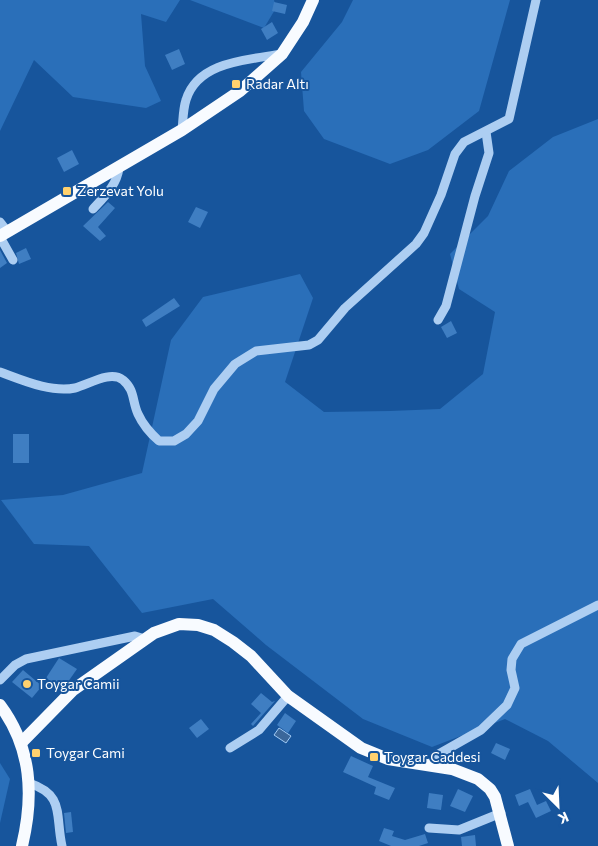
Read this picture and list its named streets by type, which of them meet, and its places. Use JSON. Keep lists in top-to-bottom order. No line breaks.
{"places":{"transit":["Radar Altı","Zerzevat Yolu","Toygar Cami","Toygar Caddesi"],"other":["Toygar Camii"]},"north":"bottom right"}
